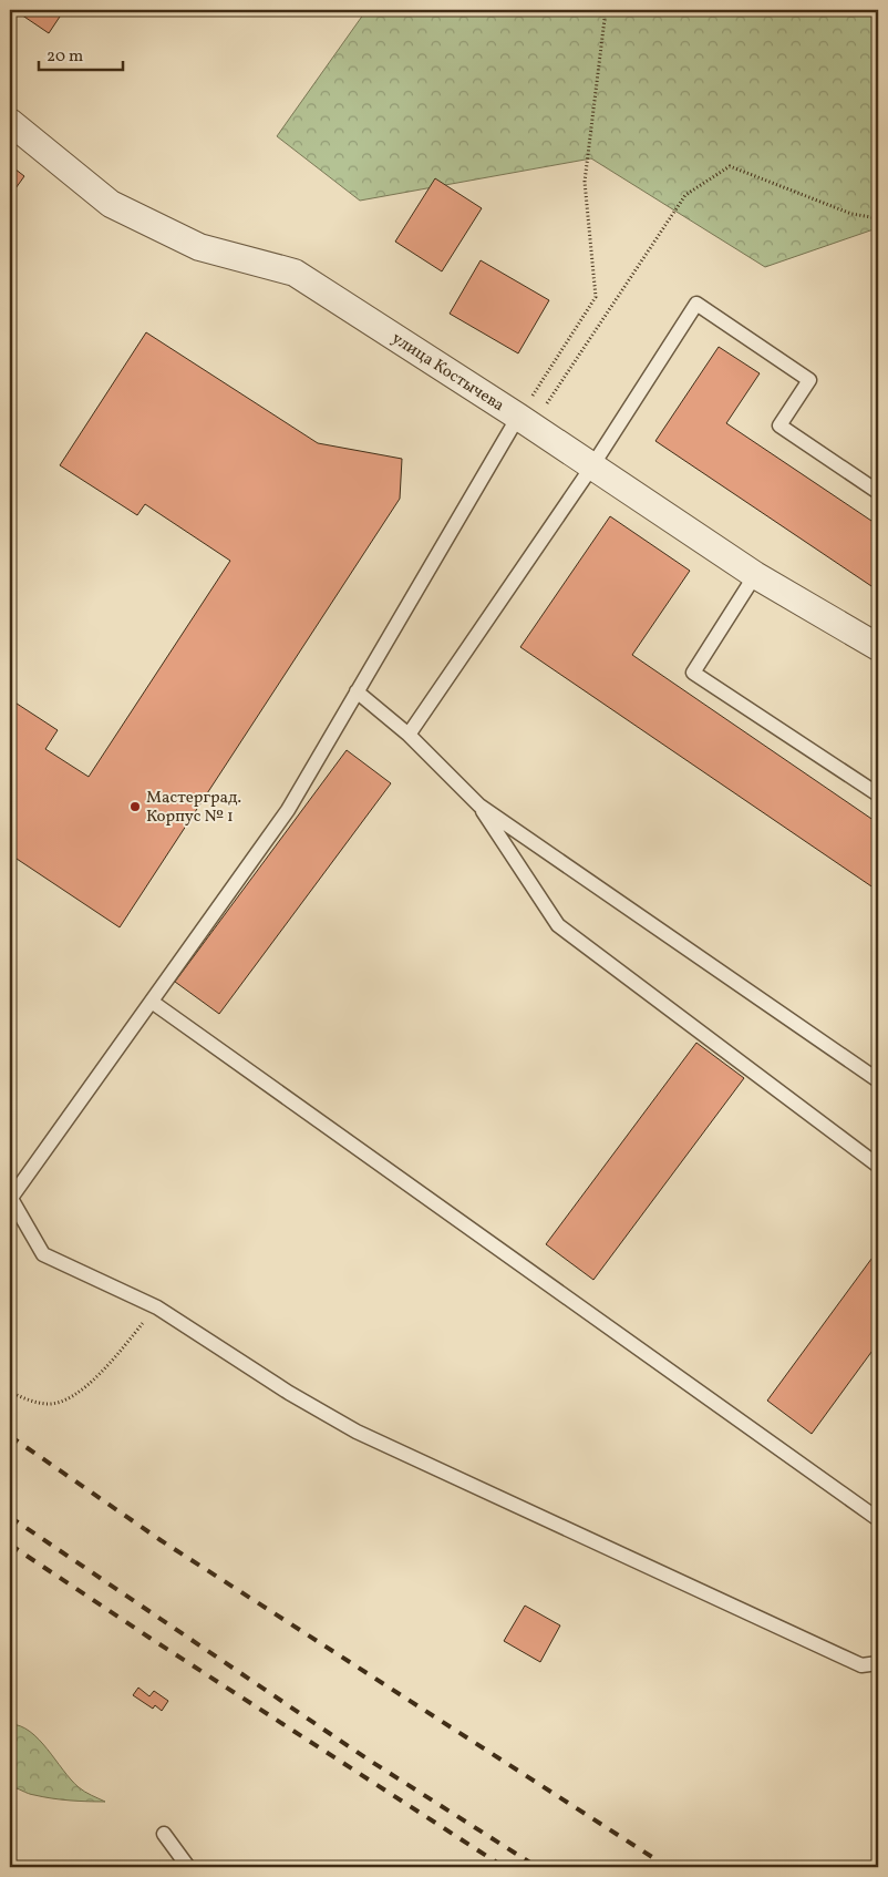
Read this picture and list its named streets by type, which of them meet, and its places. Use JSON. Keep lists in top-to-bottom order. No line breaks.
{"streets":{"street":["улица Костычева"]},"places":["Мастерград. Корпус № 1"],"scale_bar":"20 m"}
